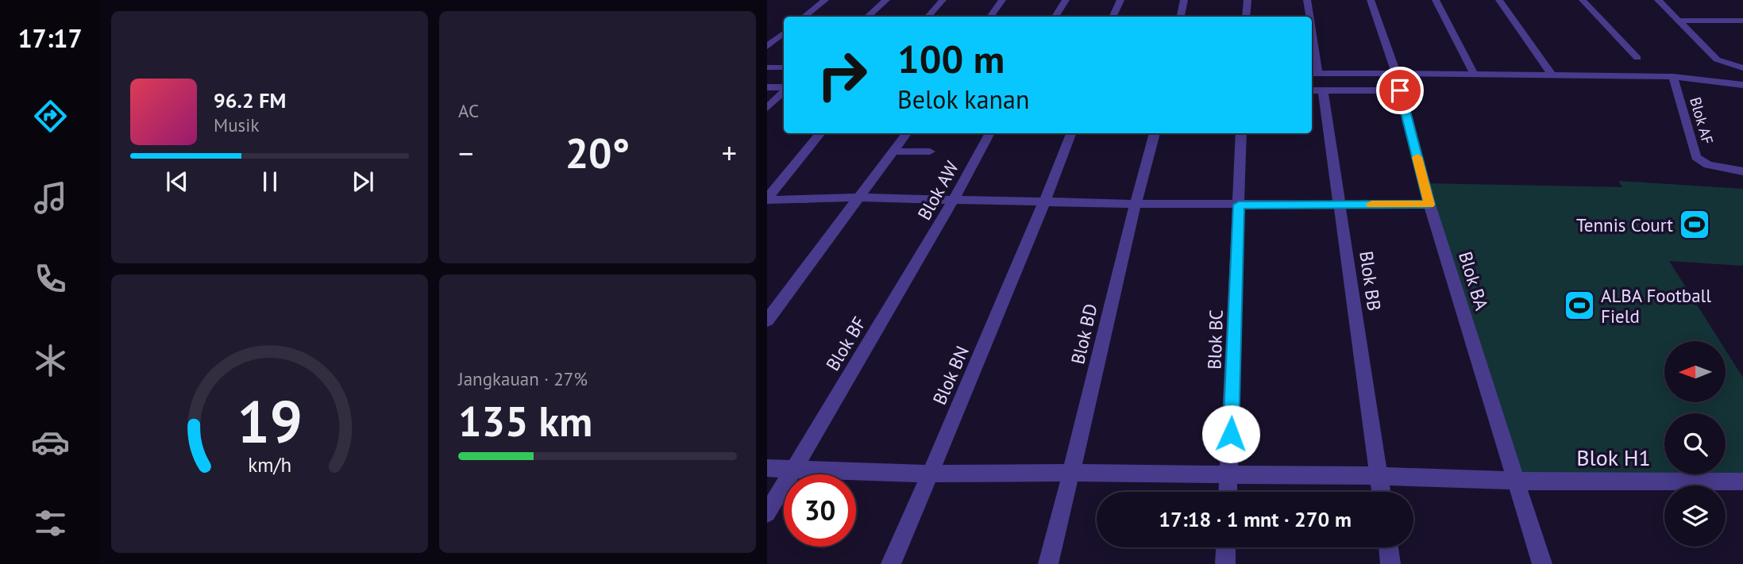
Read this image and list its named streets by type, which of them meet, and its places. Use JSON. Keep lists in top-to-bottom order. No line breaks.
{"streets":{"street":["Blok AF","Blok AW","Blok BB","Blok BA","Blok BD","Blok BC","Blok BF","Blok BN","Blok H1"]},"crossings":[["Blok AW","Blok BF"],["Blok BB","Blok H1"],["Blok BA","Blok H1"],["Blok BD","Blok H1"],["Blok BC","Blok H1"],["Blok BF","Blok H1"],["Blok BN","Blok H1"]],"places":{"sports":["Tennis Court","ALBA Football Field"]},"north":"left","page":{"tabs":"17:17","tile":["AC",["Jangkauan · 27%","135 km"]],"turn":["100 m","Belok kanan"],"song":["96.2 FM","Musik"],"heat":["−","20°","+"],"limit":"30","trip":"17:18 · 1 mnt · 270 m","gauge":["19","km/h"]}}
